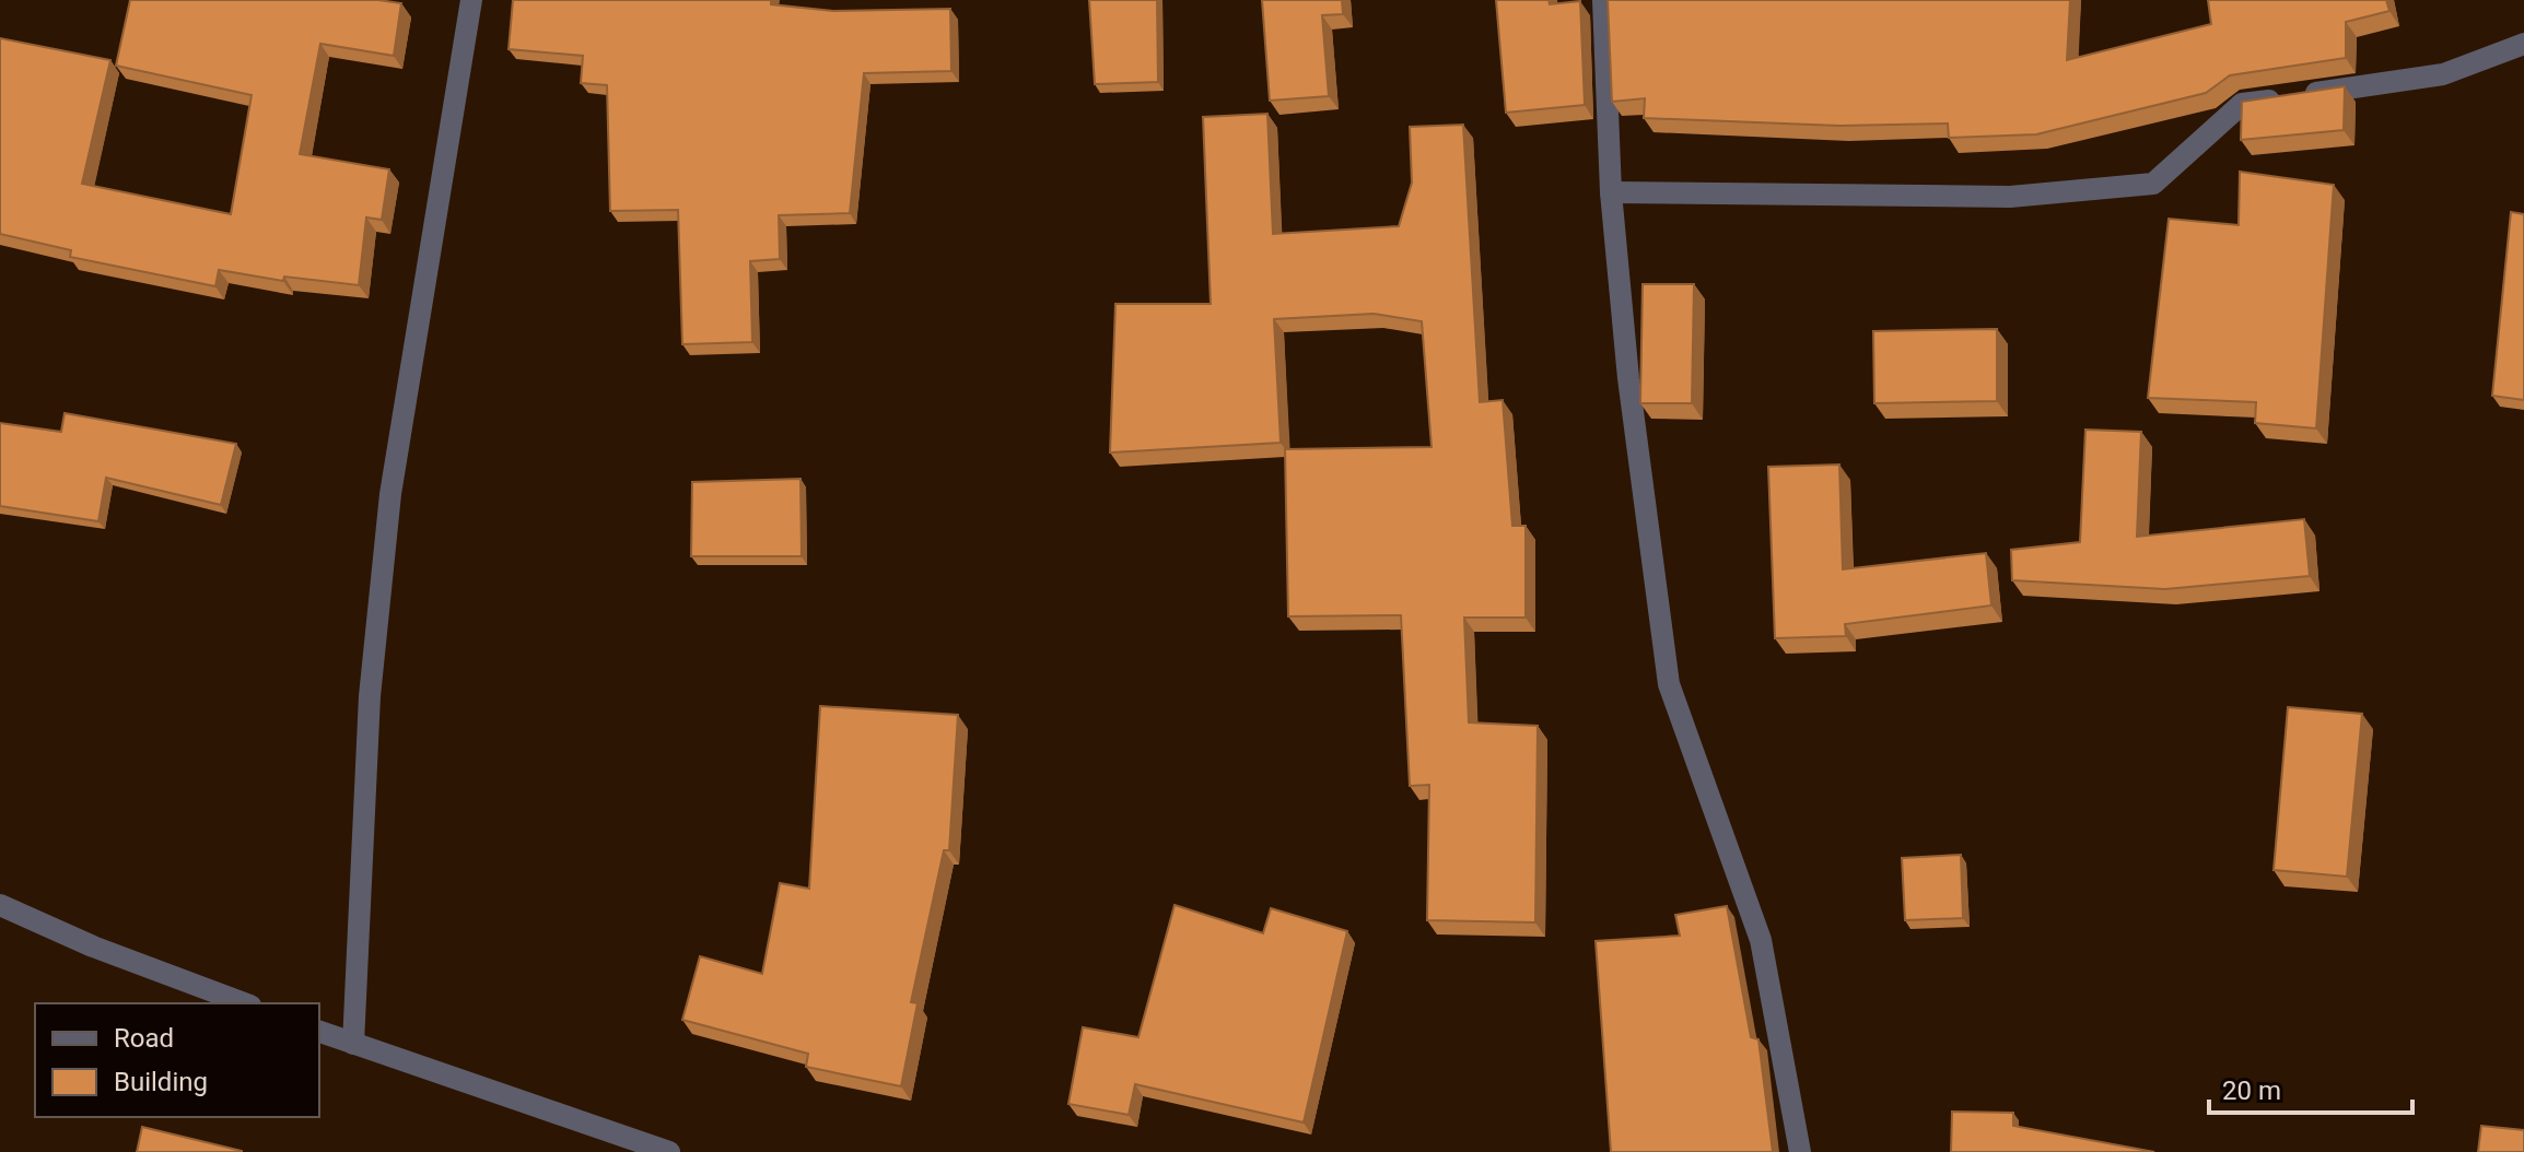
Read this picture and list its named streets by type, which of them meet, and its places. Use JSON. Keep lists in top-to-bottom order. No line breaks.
{"legend":["Road","Building"],"scale_bar":"20 m"}
